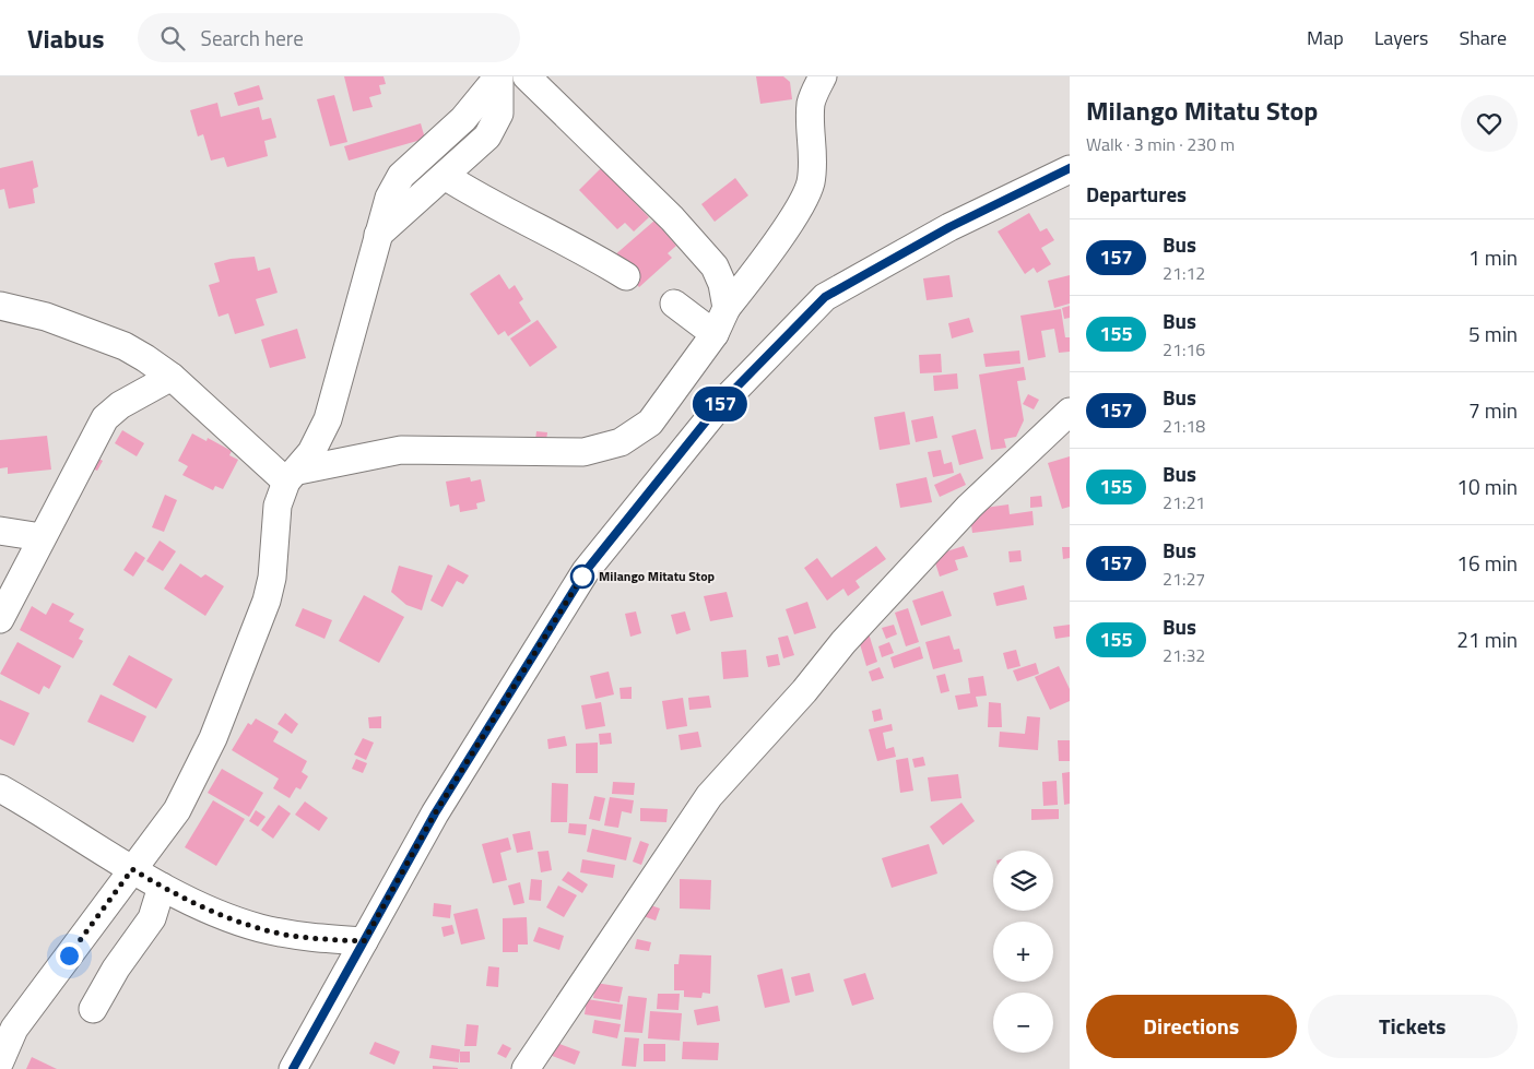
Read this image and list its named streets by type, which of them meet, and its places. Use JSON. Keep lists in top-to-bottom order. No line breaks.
{"places":["Milango Mitatu Stop"],"lines":["bus line 157"],"page":{"header":"Viabus","search":"Search here","nav":["Map","Layers","Share"],"on_map":"157","heading":[["Milango Mitatu Stop","Walk · 3 min · 230 m"],"Departures"],"list":[{"mark":"157","name":"Bus","note":"21:12","value":"1 min"},{"mark":"155","name":"Bus","note":"21:16","value":"5 min"},{"mark":"157","name":"Bus","note":"21:18","value":"7 min"},{"mark":"155","name":"Bus","note":"21:21","value":"10 min"},{"mark":"157","name":"Bus","note":"21:27","value":"16 min"},{"mark":"155","name":"Bus","note":"21:32","value":"21 min"}],"map_buttons":["+","−"],"buttons":["Directions","Tickets"]}}
